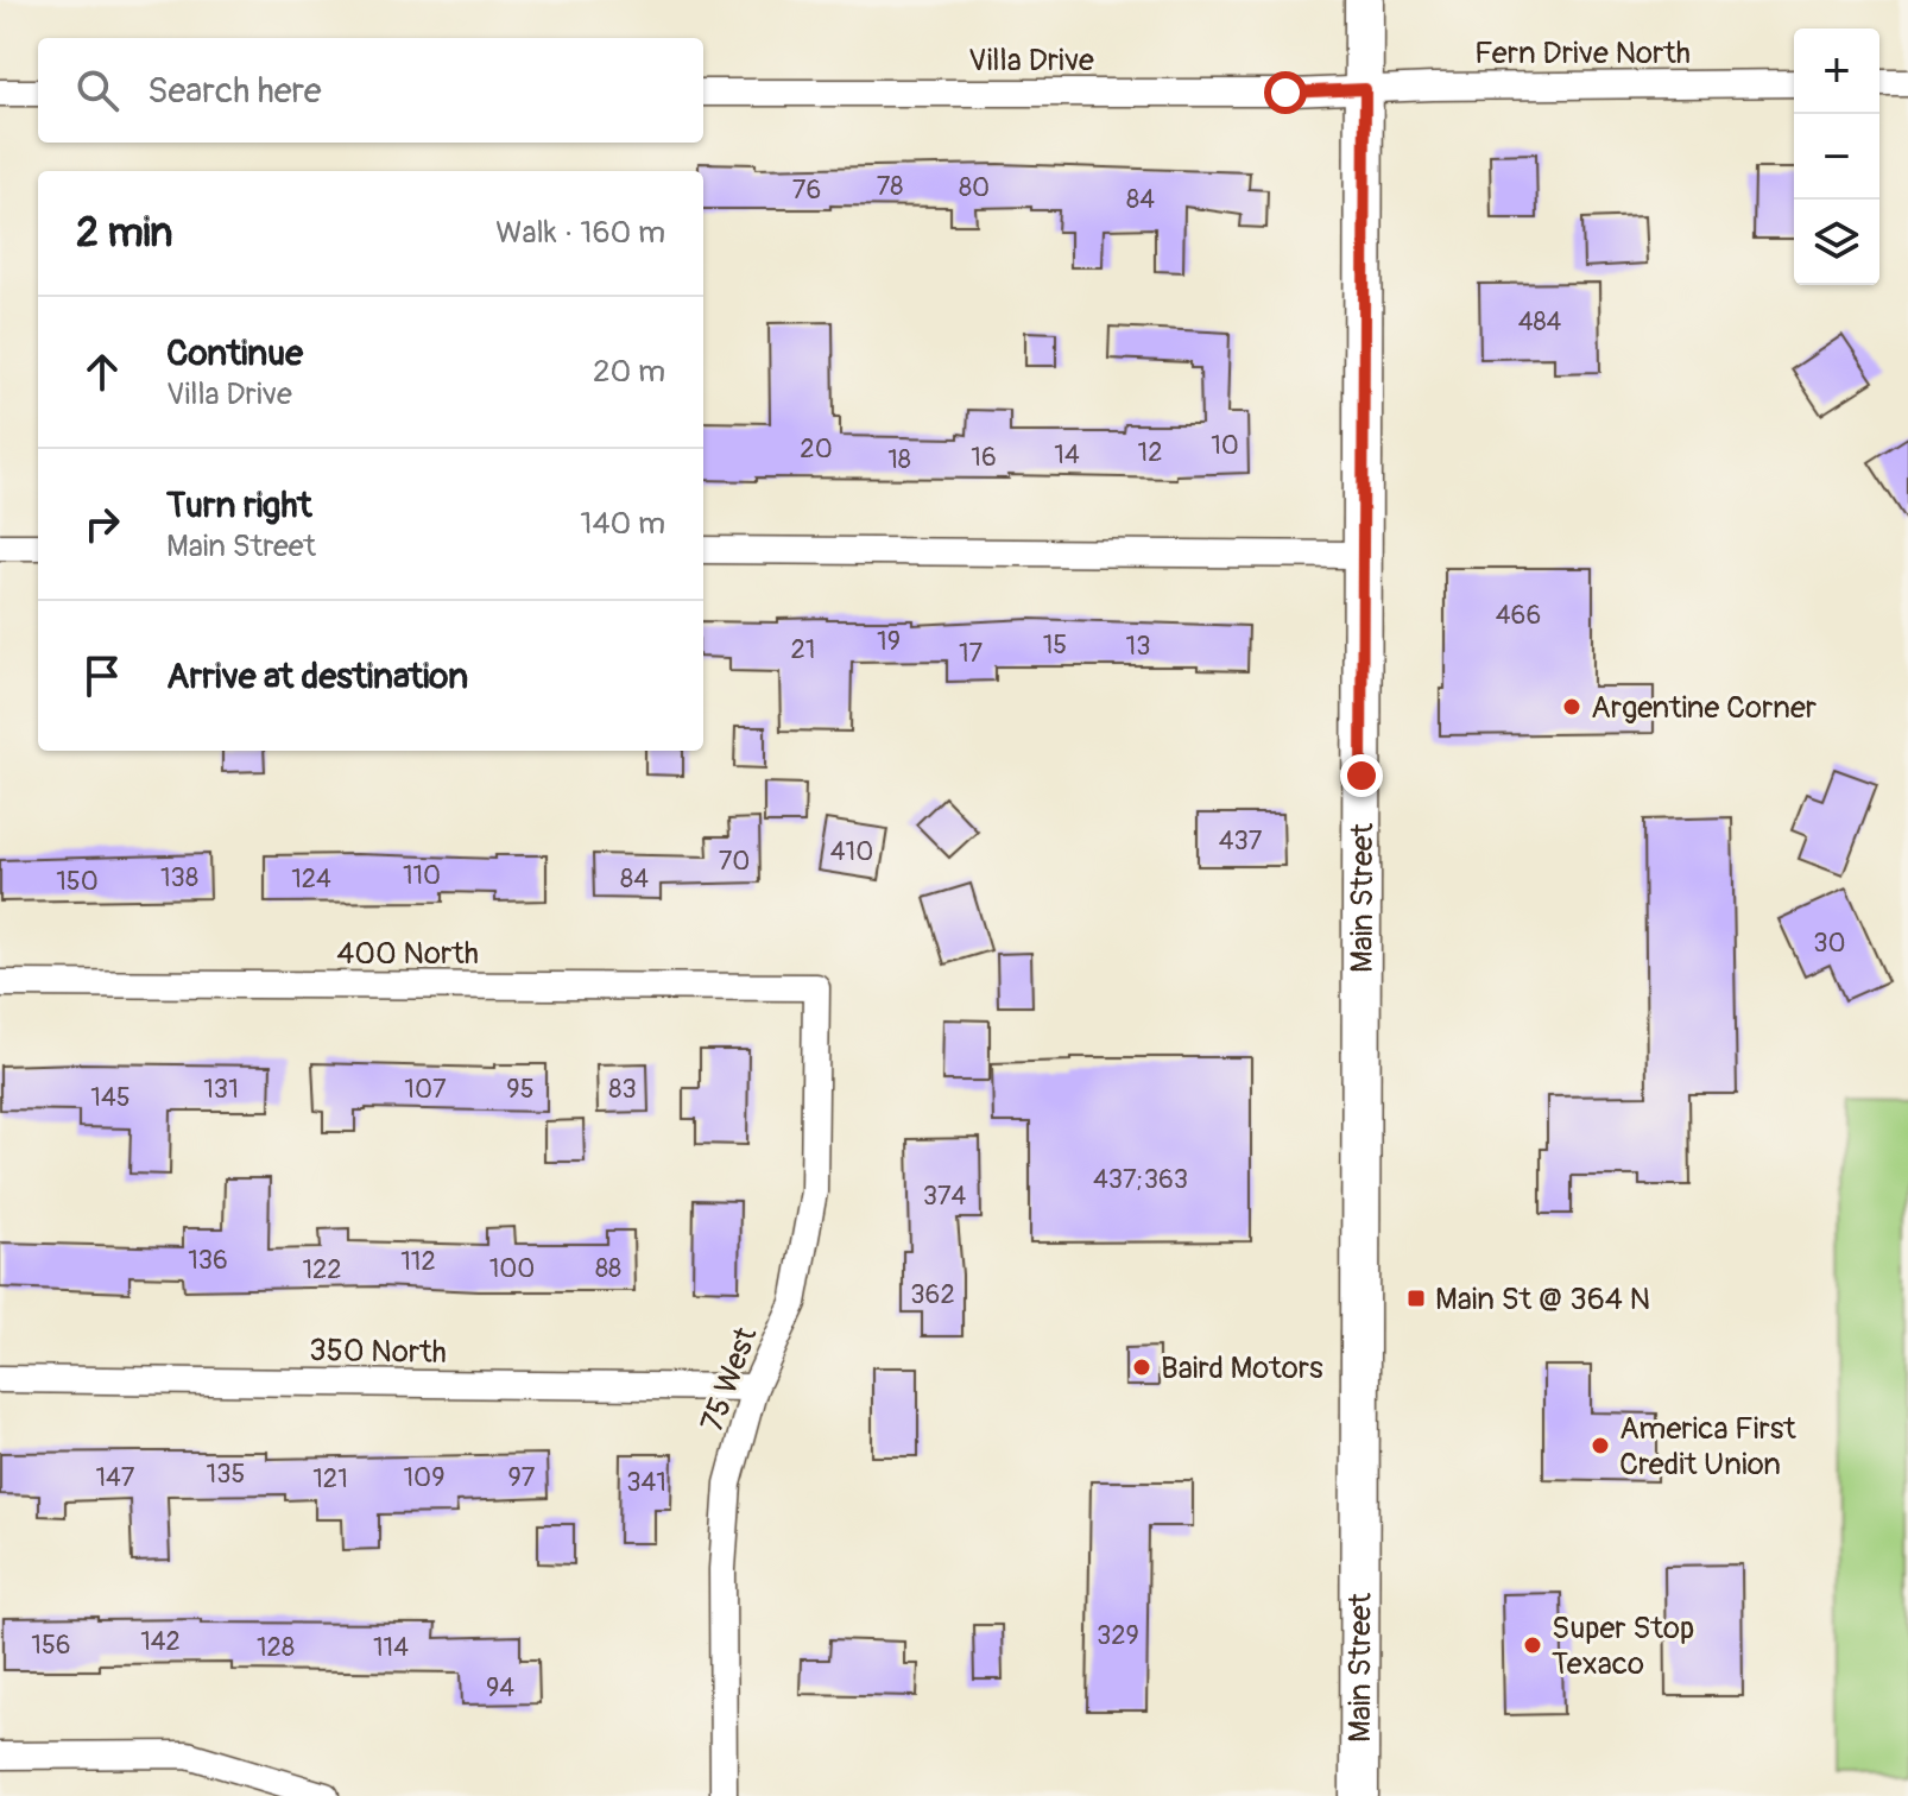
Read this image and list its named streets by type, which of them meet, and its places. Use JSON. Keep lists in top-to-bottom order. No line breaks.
{"streets":{"main road":["Main Street"],"street":["Fern Drive North","Villa Drive","400 North","350 North","75 West"]},"crossings":[["Fern Drive North","Villa Drive"],["Fern Drive North","Main Street"],["Villa Drive","Main Street"],["400 North","75 West"],["350 North","75 West"]],"places":{"other":["Argentine Corner","Baird Motors","America First Credit Union","Super Stop Texaco"],"transit":["Main St @ 364 N"]},"house_numbers":["78","80","76","84","484","10","20","12","14","16","18","466","19","15","13","21","17","437","410","70","110","138","124","84","150","30","131","107","95","83","145","437;363","374","136","112","100","88","122","362","135","147","109","97","121","341","329","142","156","128","114","94"],"page":{"map_buttons":["+","−"],"search":"Search here","heading":["2 min","Walk · 160 m"],"list":[["Continue","Villa Drive","20 m"],["Turn right","Main Street","140 m"],"Arrive at destination"]}}
